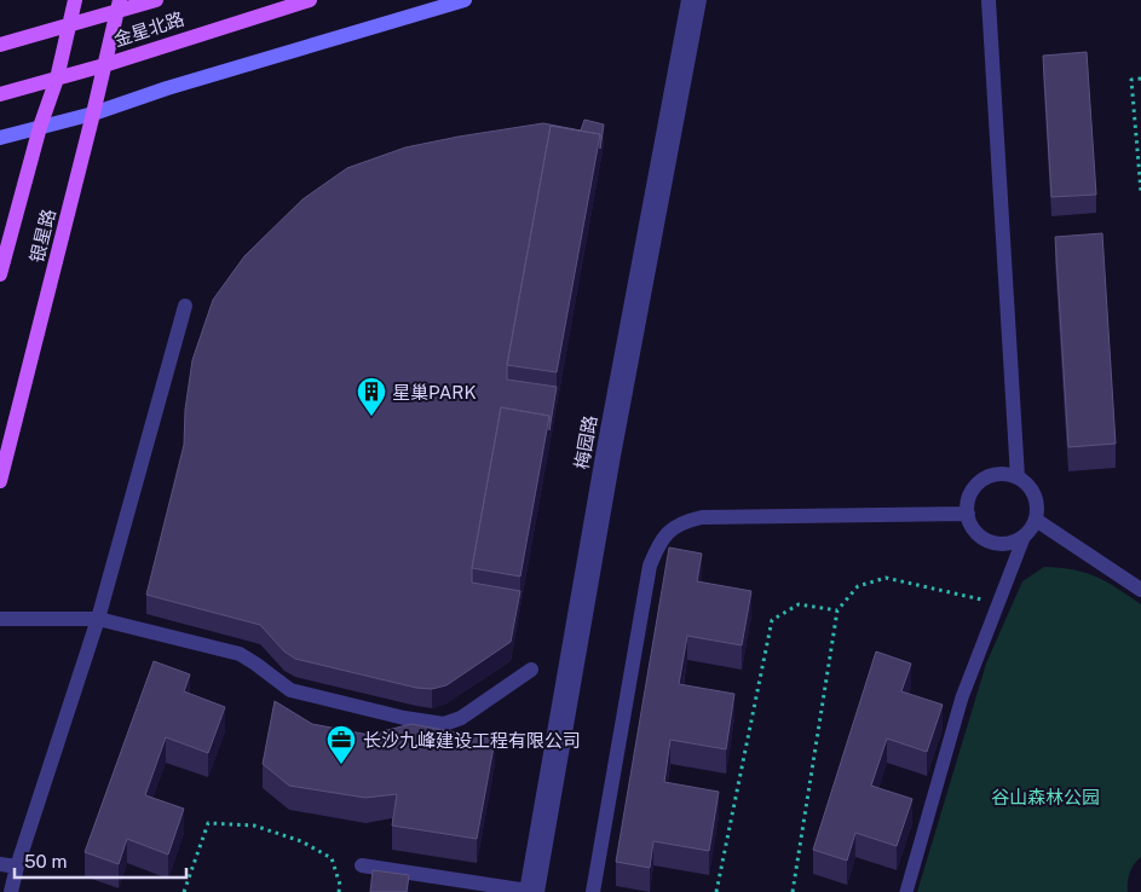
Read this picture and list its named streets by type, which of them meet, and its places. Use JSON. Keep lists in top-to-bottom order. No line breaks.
{"streets":{"main road":["金星北路","银星路"],"street":["梅园路"]},"crossings":[["金星北路","银星路"]],"parks":["谷山森林公园"],"places":{"building":["星巢PARK"],"office":["长沙九峰建设工程有限公司"]},"scale_bar":"50 m"}
